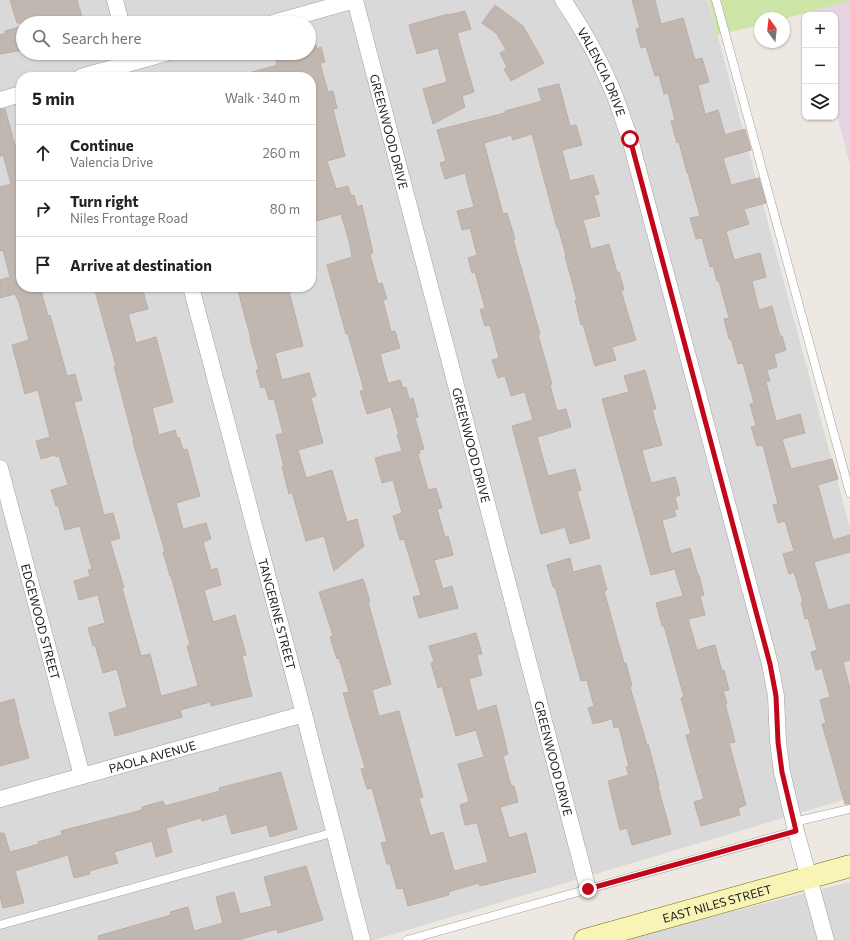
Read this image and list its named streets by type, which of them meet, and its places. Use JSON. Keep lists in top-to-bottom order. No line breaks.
{"streets":{"main road":["EAST NILES STREET"],"street":["VALENCIA DRIVE","GREENWOOD DRIVE","TANGERINE STREET","EDGEWOOD STREET","PAOLA AVENUE"]},"crossings":[["VALENCIA DRIVE","EAST NILES STREET"],["TANGERINE STREET","PAOLA AVENUE"],["EDGEWOOD STREET","PAOLA AVENUE"]],"north":"top","page":{"map_buttons":["+","−"],"search":"Search here","heading":["5 min","Walk · 340 m"],"list":[["Continue","Valencia Drive","260 m"],["Turn right","Niles Frontage Road","80 m"],"Arrive at destination"]}}
